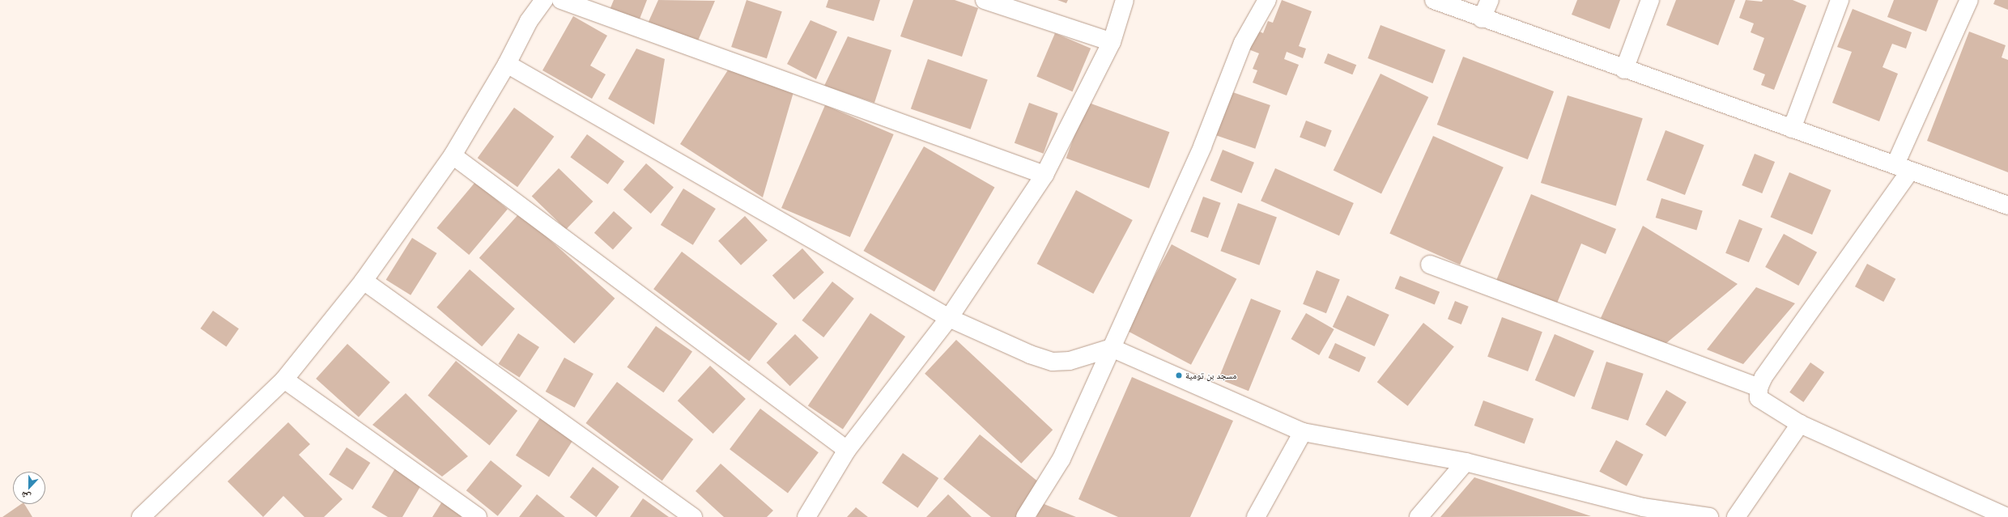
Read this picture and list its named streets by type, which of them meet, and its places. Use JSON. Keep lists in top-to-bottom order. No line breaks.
{"places":["مسجد بن تومية"],"north":"bottom"}
